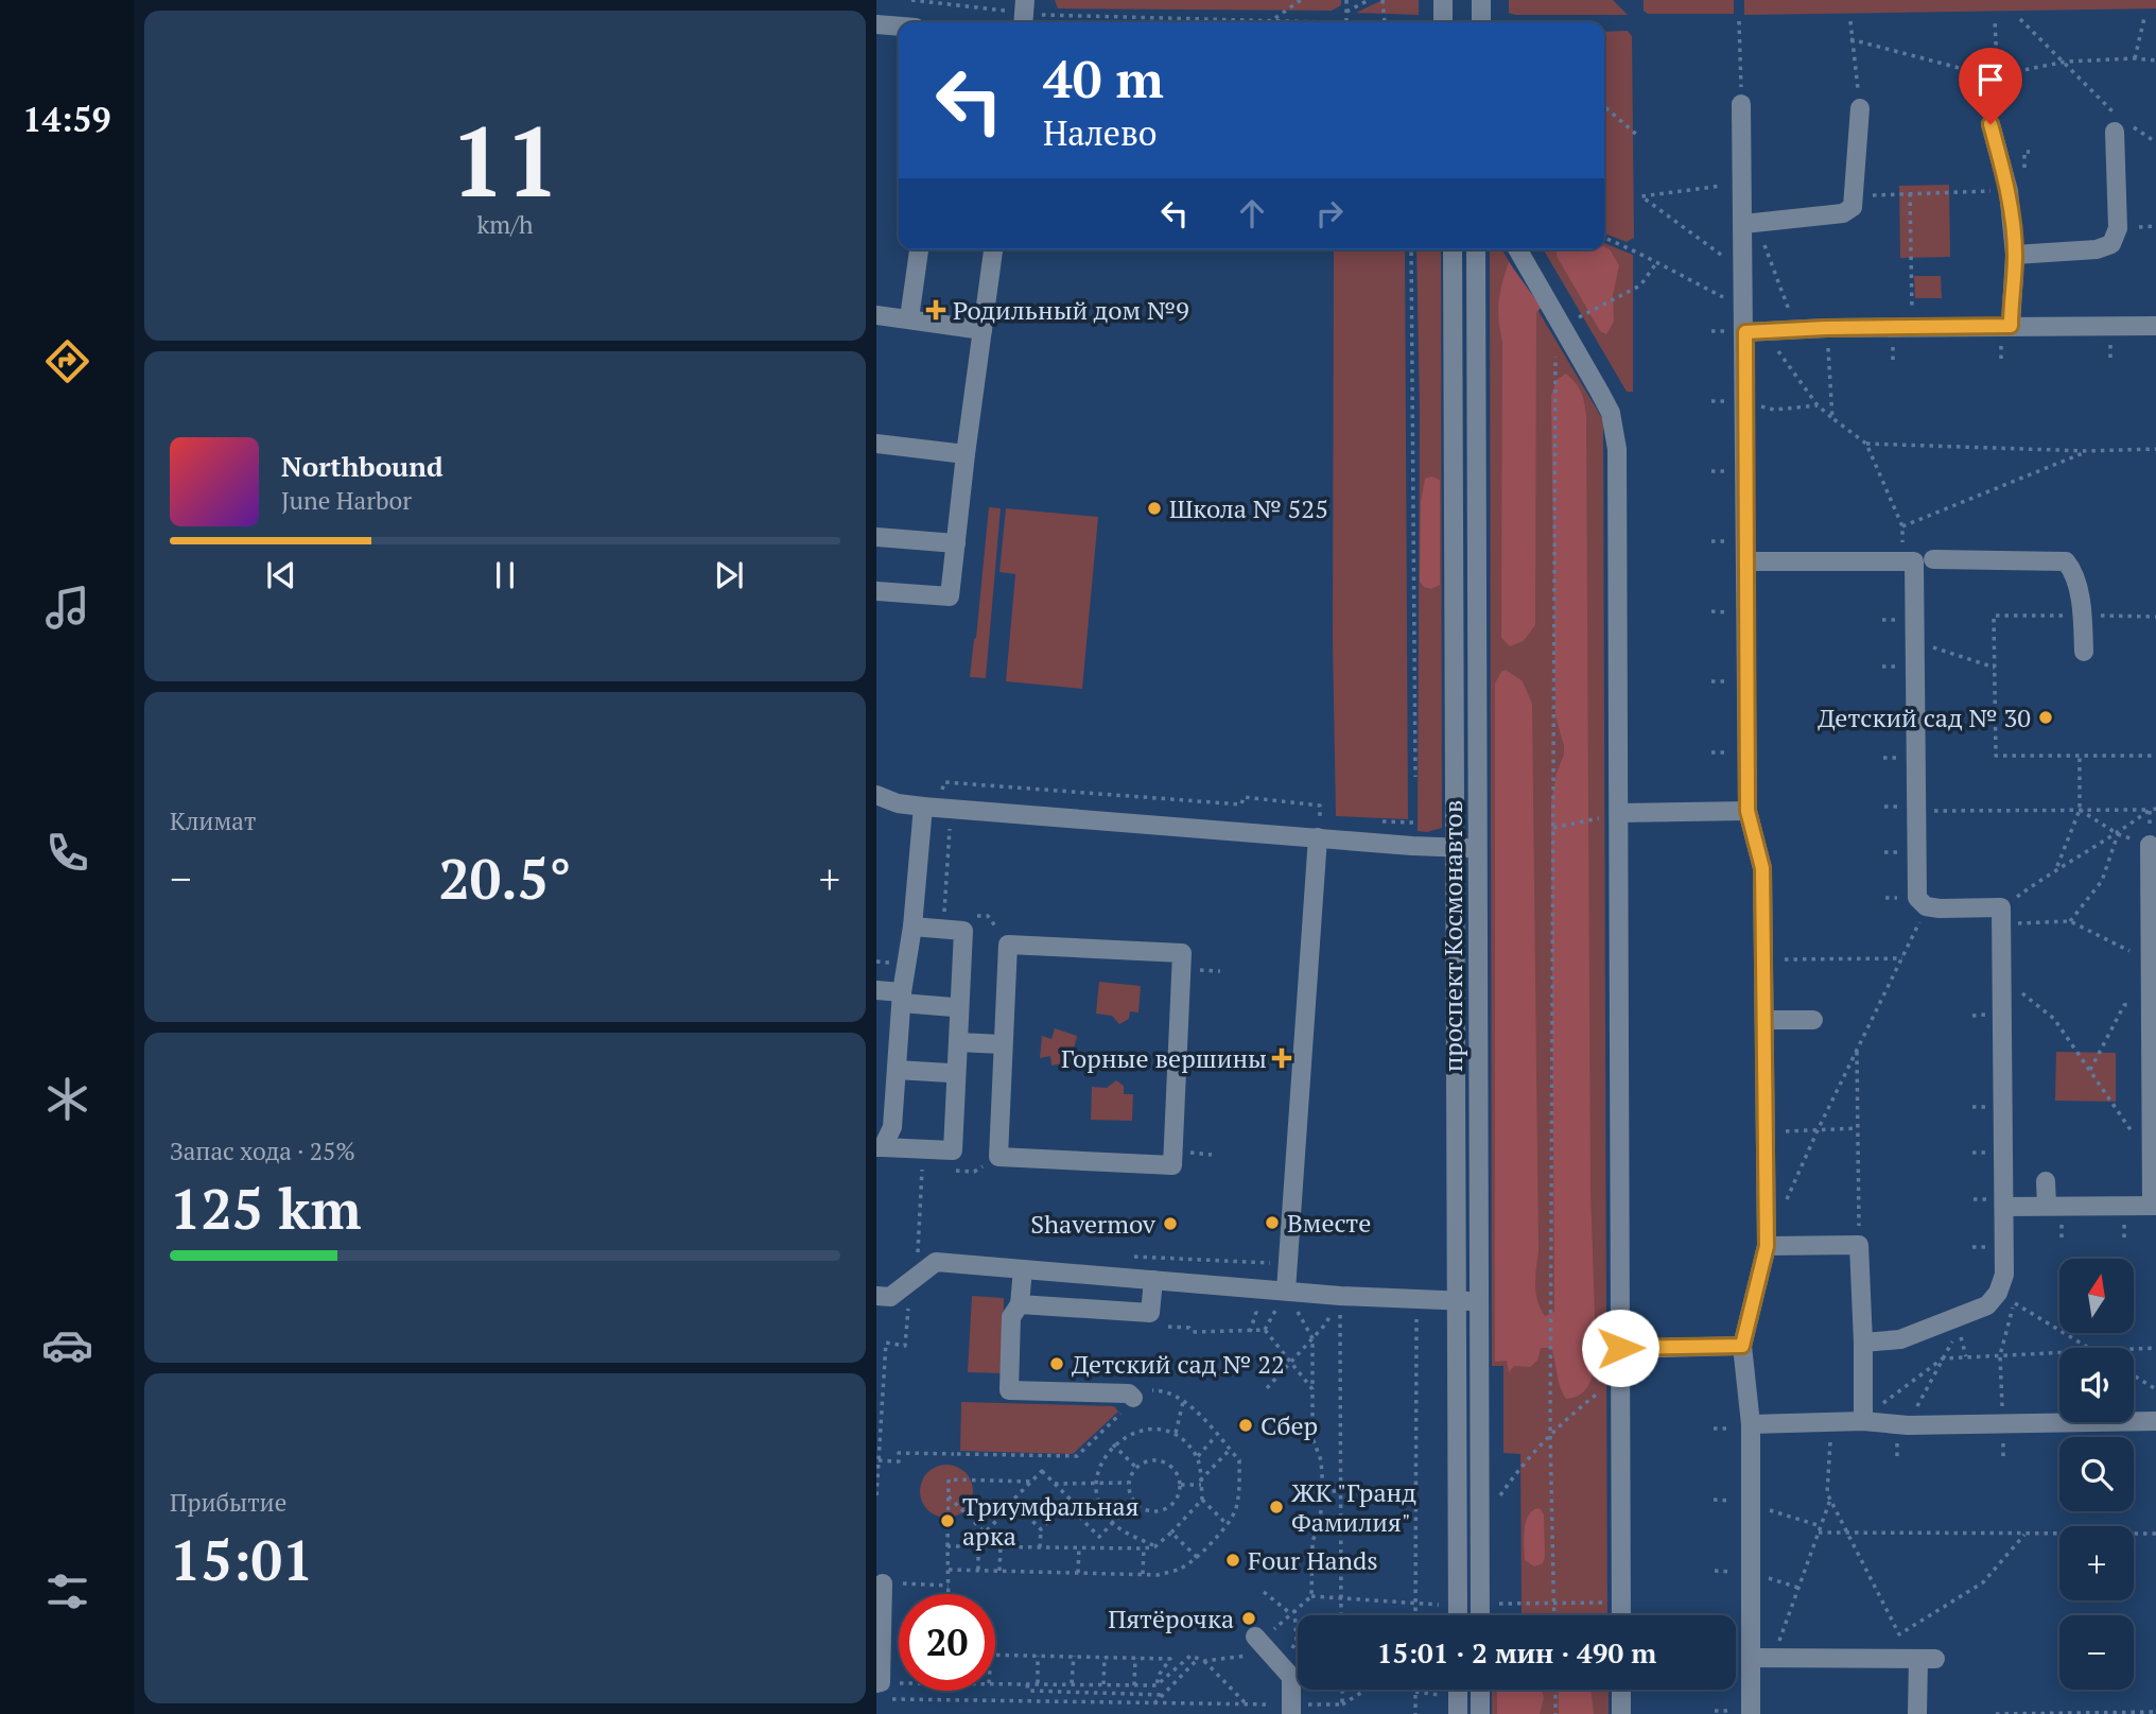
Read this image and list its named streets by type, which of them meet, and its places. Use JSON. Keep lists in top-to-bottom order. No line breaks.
{"streets":{"street":["проспект Космонавтов"]},"places":{"health":["Родильный дом №9","Горные вершины"],"other":["Школа № 525","Детский сад № 30","Вместе","Shavermov","Детский сад № 22","Сбер","ЖК \"Гранд Фамилия\"","Триумфальная арка","Four Hands","Пятёрочка"]},"north":"top","page":{"tabs":"14:59","tile":[["11","km/h"],"Климат",["Запас хода · 25%","125 km"],["Прибытие","15:01"]],"turn":["40 m","Налево"],"song":["Northbound","June Harbor"],"heat":["−","20.5°","+"],"map_buttons":["+","−"],"limit":"20","trip":"15:01 · 2 мин · 490 m"}}
